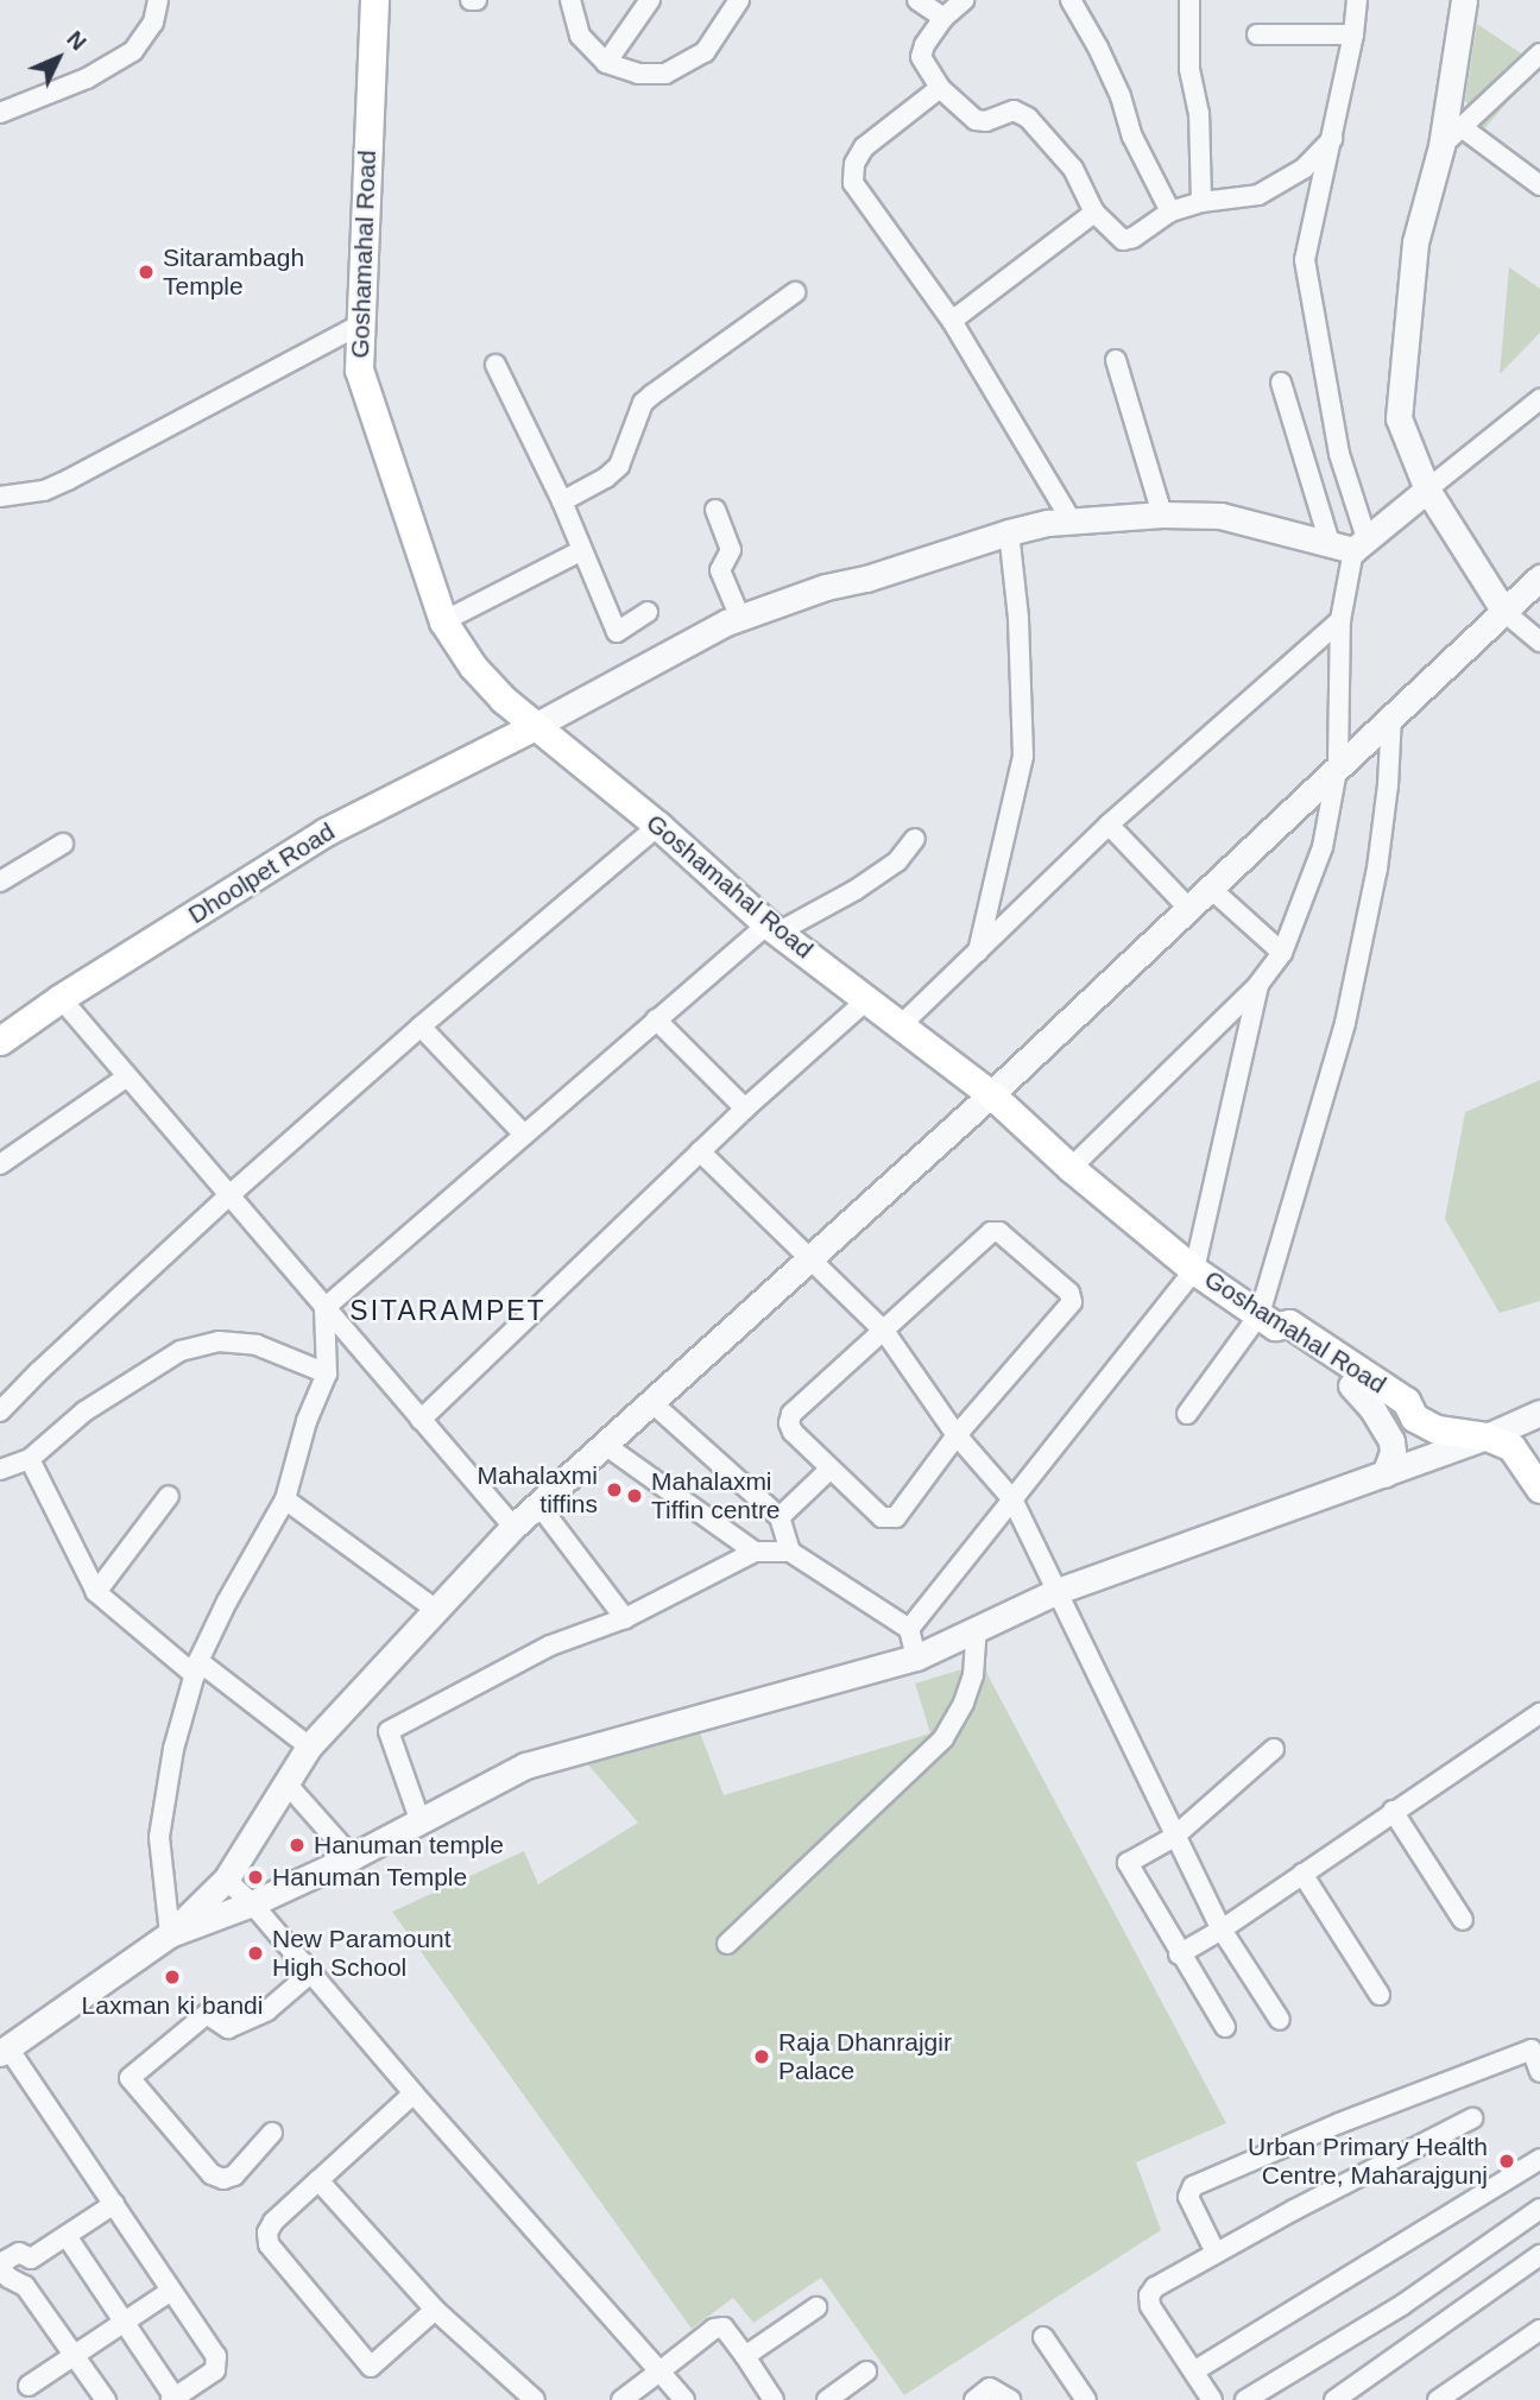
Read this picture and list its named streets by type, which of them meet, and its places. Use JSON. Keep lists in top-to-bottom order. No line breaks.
{"streets":{"main road":["Goshamahal Road","Dhoolpet Road"]},"crossings":[["Goshamahal Road","Dhoolpet Road"]],"districts":["SITARAMPET"],"places":["Sitarambagh Temple","Mahalaxmi tiffins","Mahalaxmi Tiffin centre","Hanuman temple","Hanuman Temple","New Paramount High School","Laxman ki bandi","Raja Dhanrajgir Palace","Urban Primary Health Centre, Maharajgunj"],"north":"top right"}
